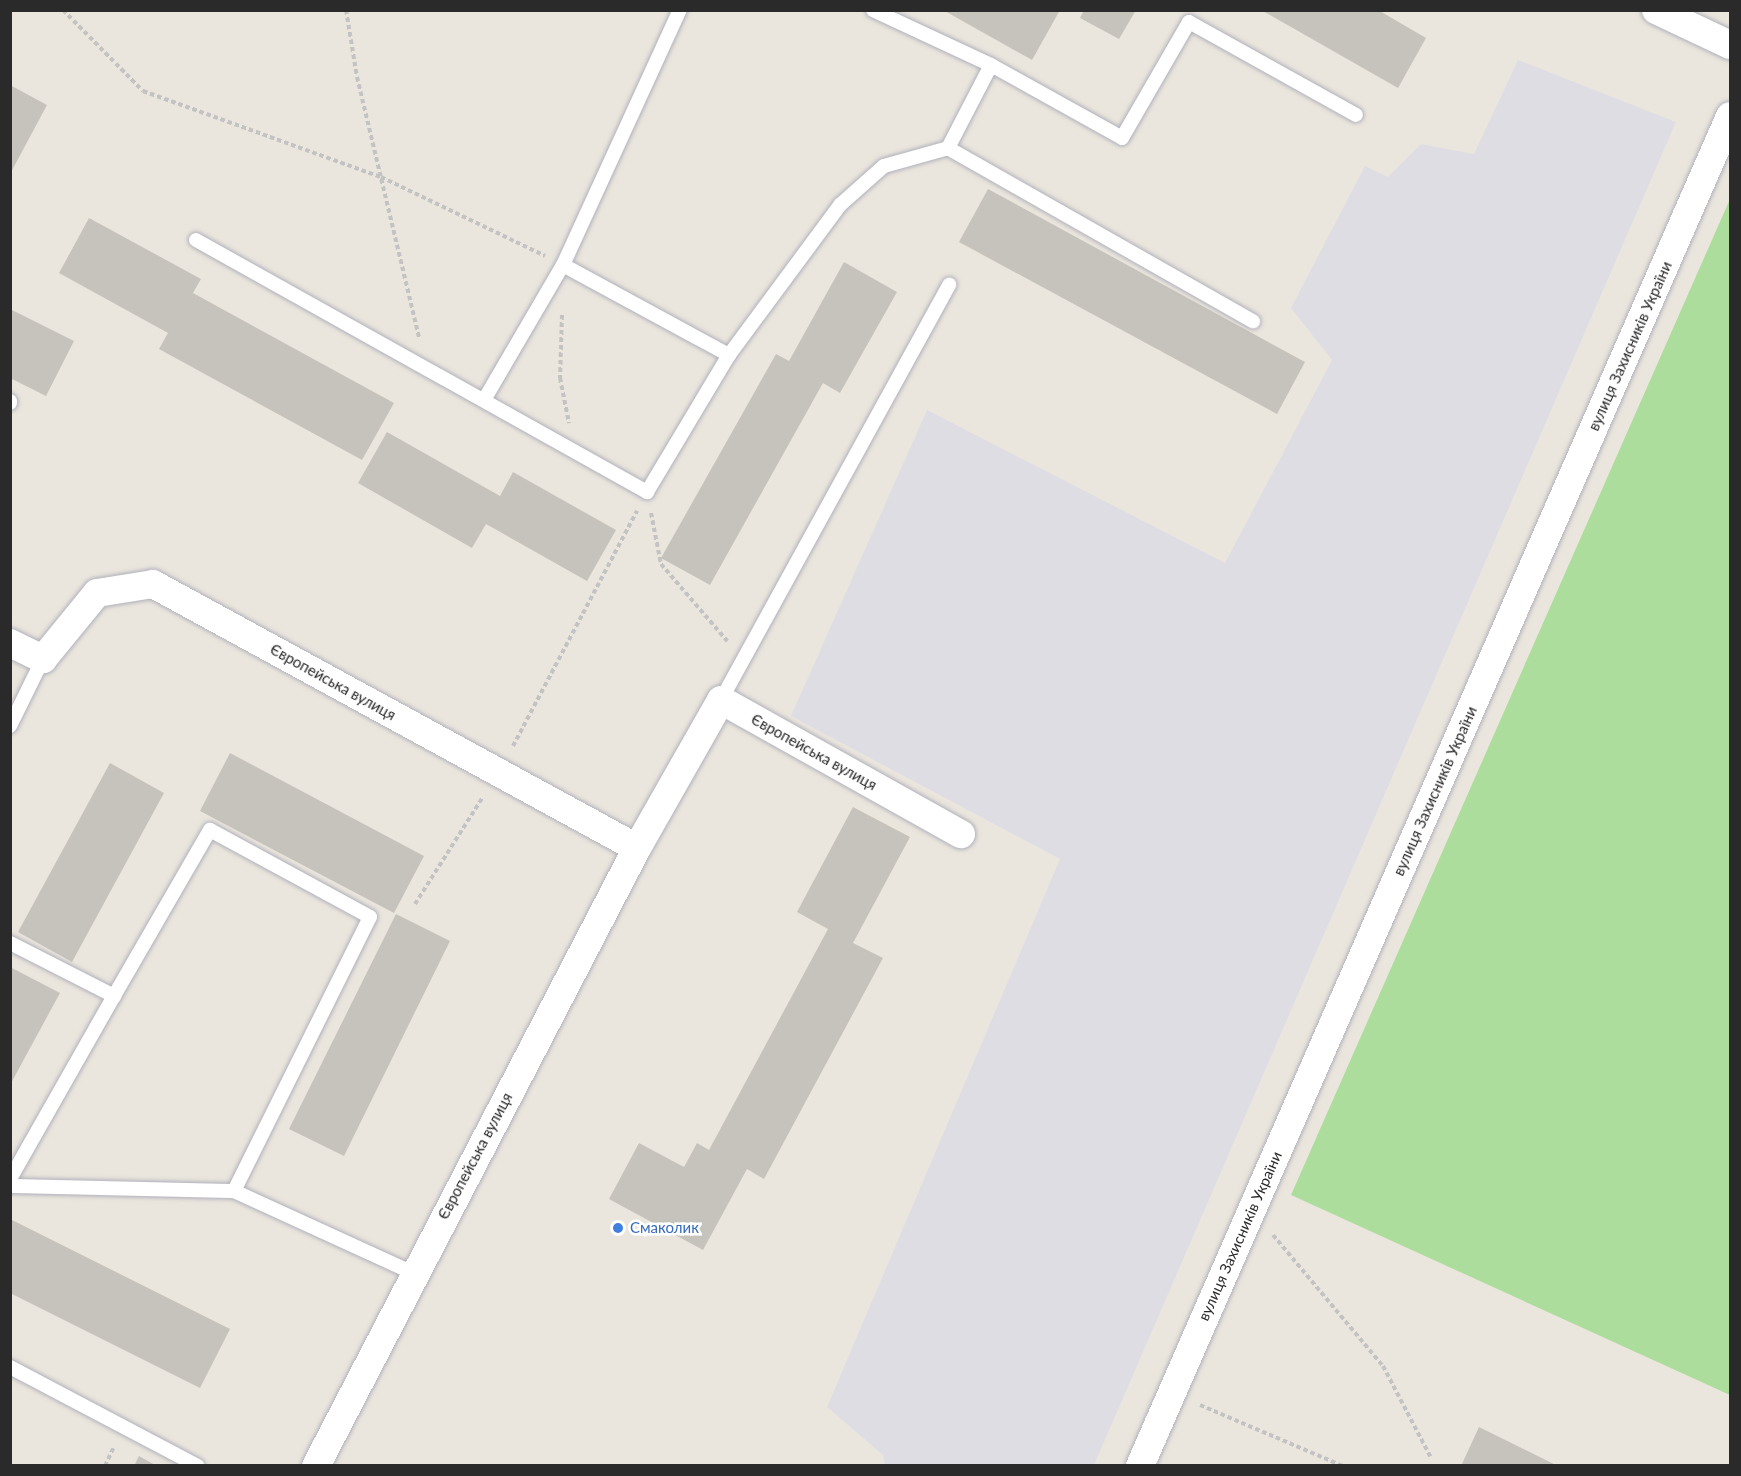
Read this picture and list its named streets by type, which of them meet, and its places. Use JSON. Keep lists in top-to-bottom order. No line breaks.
{"streets":{"street":["вулиця Захисників України","Європейська вулиця"]},"places":["Смаколик"]}
